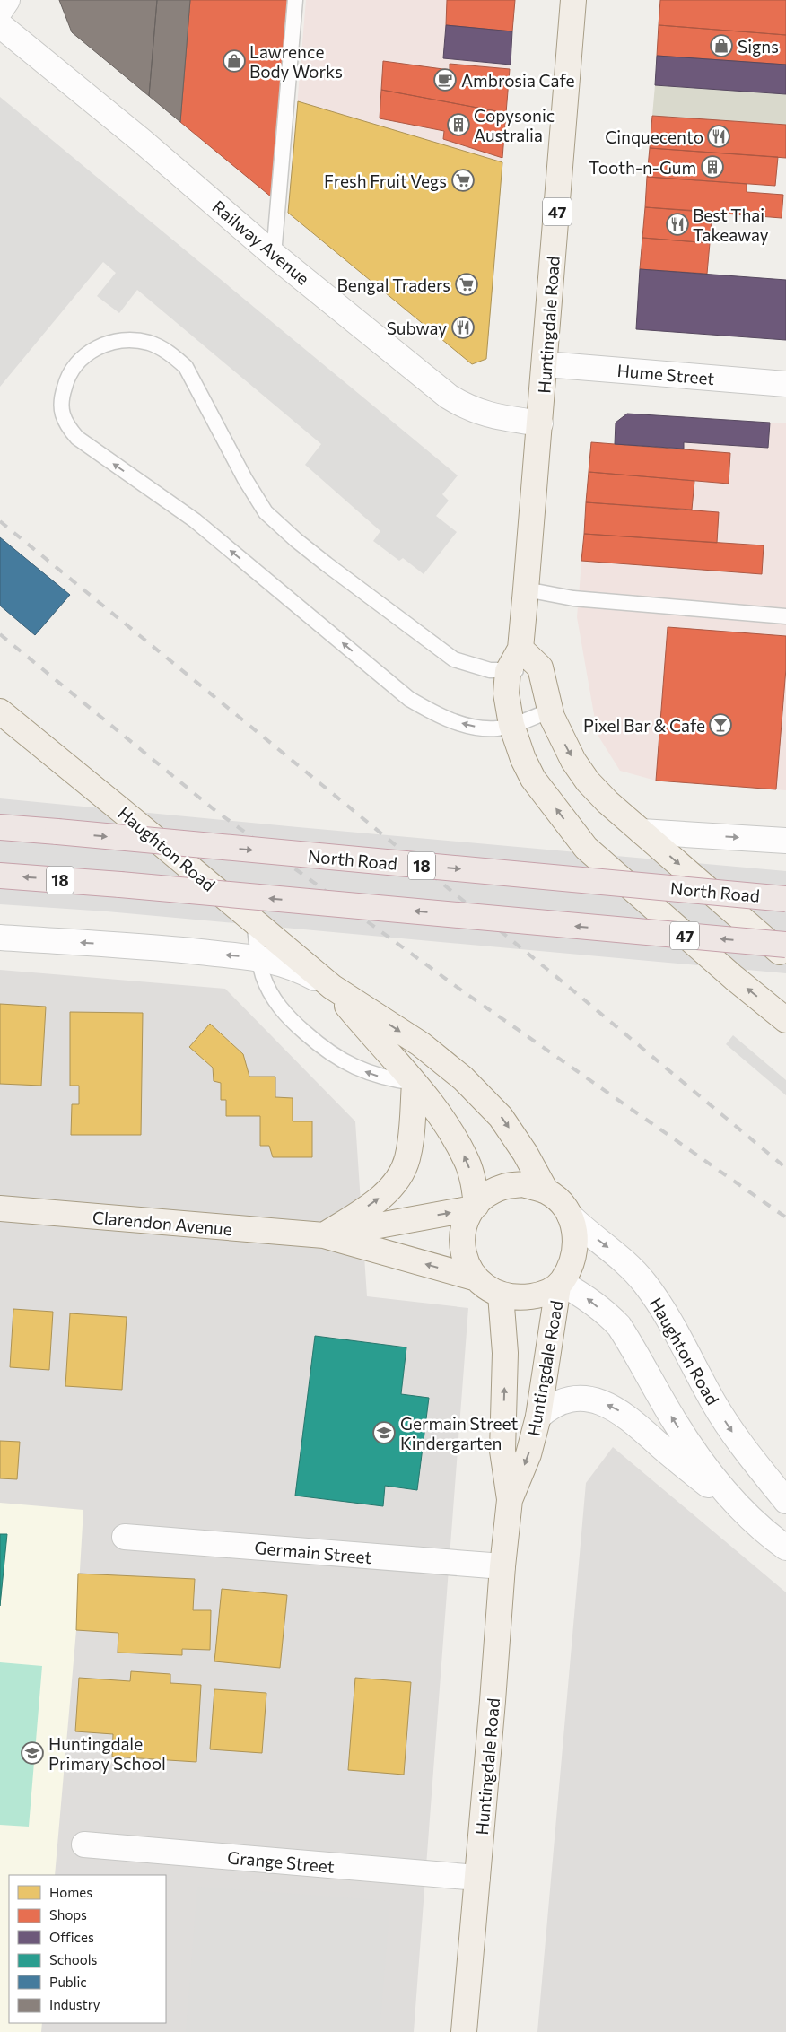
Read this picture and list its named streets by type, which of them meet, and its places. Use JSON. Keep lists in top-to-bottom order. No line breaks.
{"streets":{"highway":["North Road","18"],"main road":["47","Huntingdale Road","Haughton Road","Clarendon Avenue"],"street":["Railway Avenue","Hume Street","Germain Street","Grange Street"]},"crossings":[["Railway Avenue","Huntingdale Road"],["Huntingdale Road","Hume Street"],["Huntingdale Road","Haughton Road"],["Huntingdale Road","Clarendon Avenue"],["Huntingdale Road","Germain Street"],["Huntingdale Road","Grange Street"],["Haughton Road","Clarendon Avenue"]],"places":{"shop":["Signs","Lawrence Body Works"],"cafe":["Ambrosia Cafe"],"building":["Copysonic Australia","Tooth-n-Gum"],"restaurant":["Cinquecento","Best Thai Takeaway","Subway"],"supermarket":["Fresh Fruit Vegs","Bengal Traders"],"bar":["Pixel Bar & Cafe"],"school or university":["Germain Street Kindergarten","Huntingdale Primary School"]},"legend":["Homes","Shops","Offices","Schools","Public","Industry"]}
